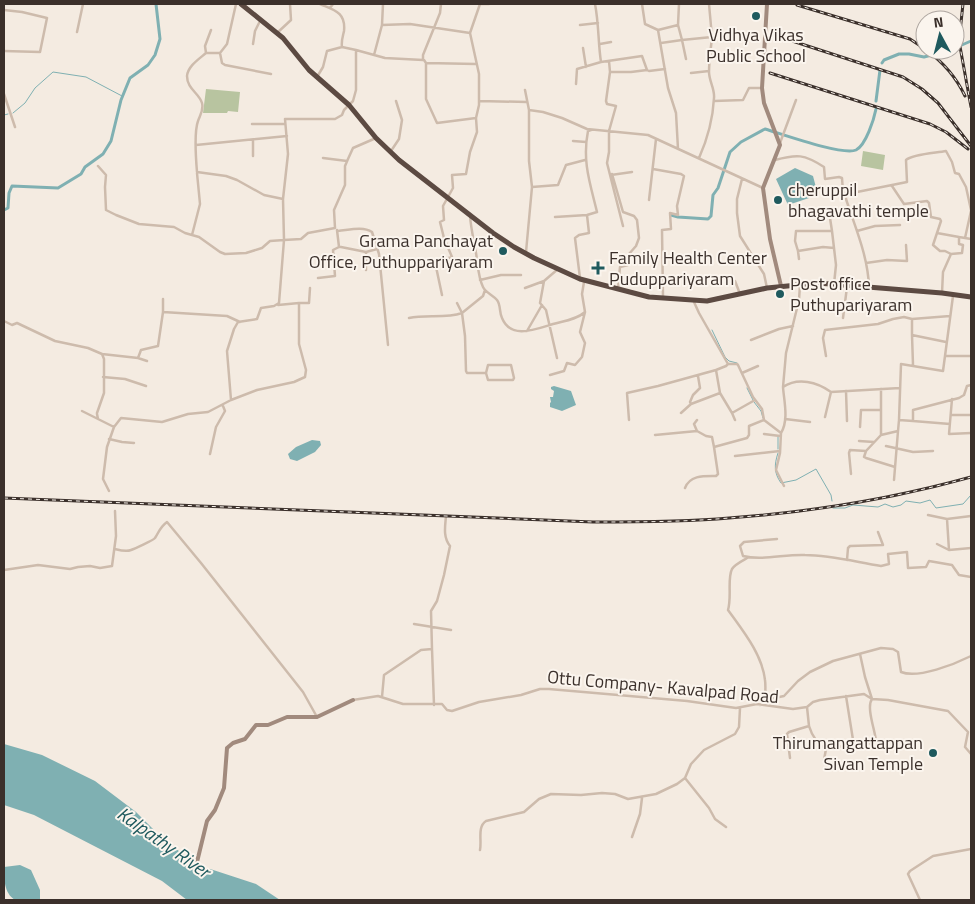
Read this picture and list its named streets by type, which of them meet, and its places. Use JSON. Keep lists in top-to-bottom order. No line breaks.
{"streets":{"street":["Ottu Company- Kavalpad Road"]},"water":["Kalpathy River"],"places":{"other":["Vidhya Vikas Public School","cheruppil bhagavathi temple","Grama Panchayat Office, Puthuppariyaram","Post office Puthupariyaram","Thirumangattappan Sivan Temple"],"health":["Family Health Center Puduppariyaram"]},"north":"top"}
